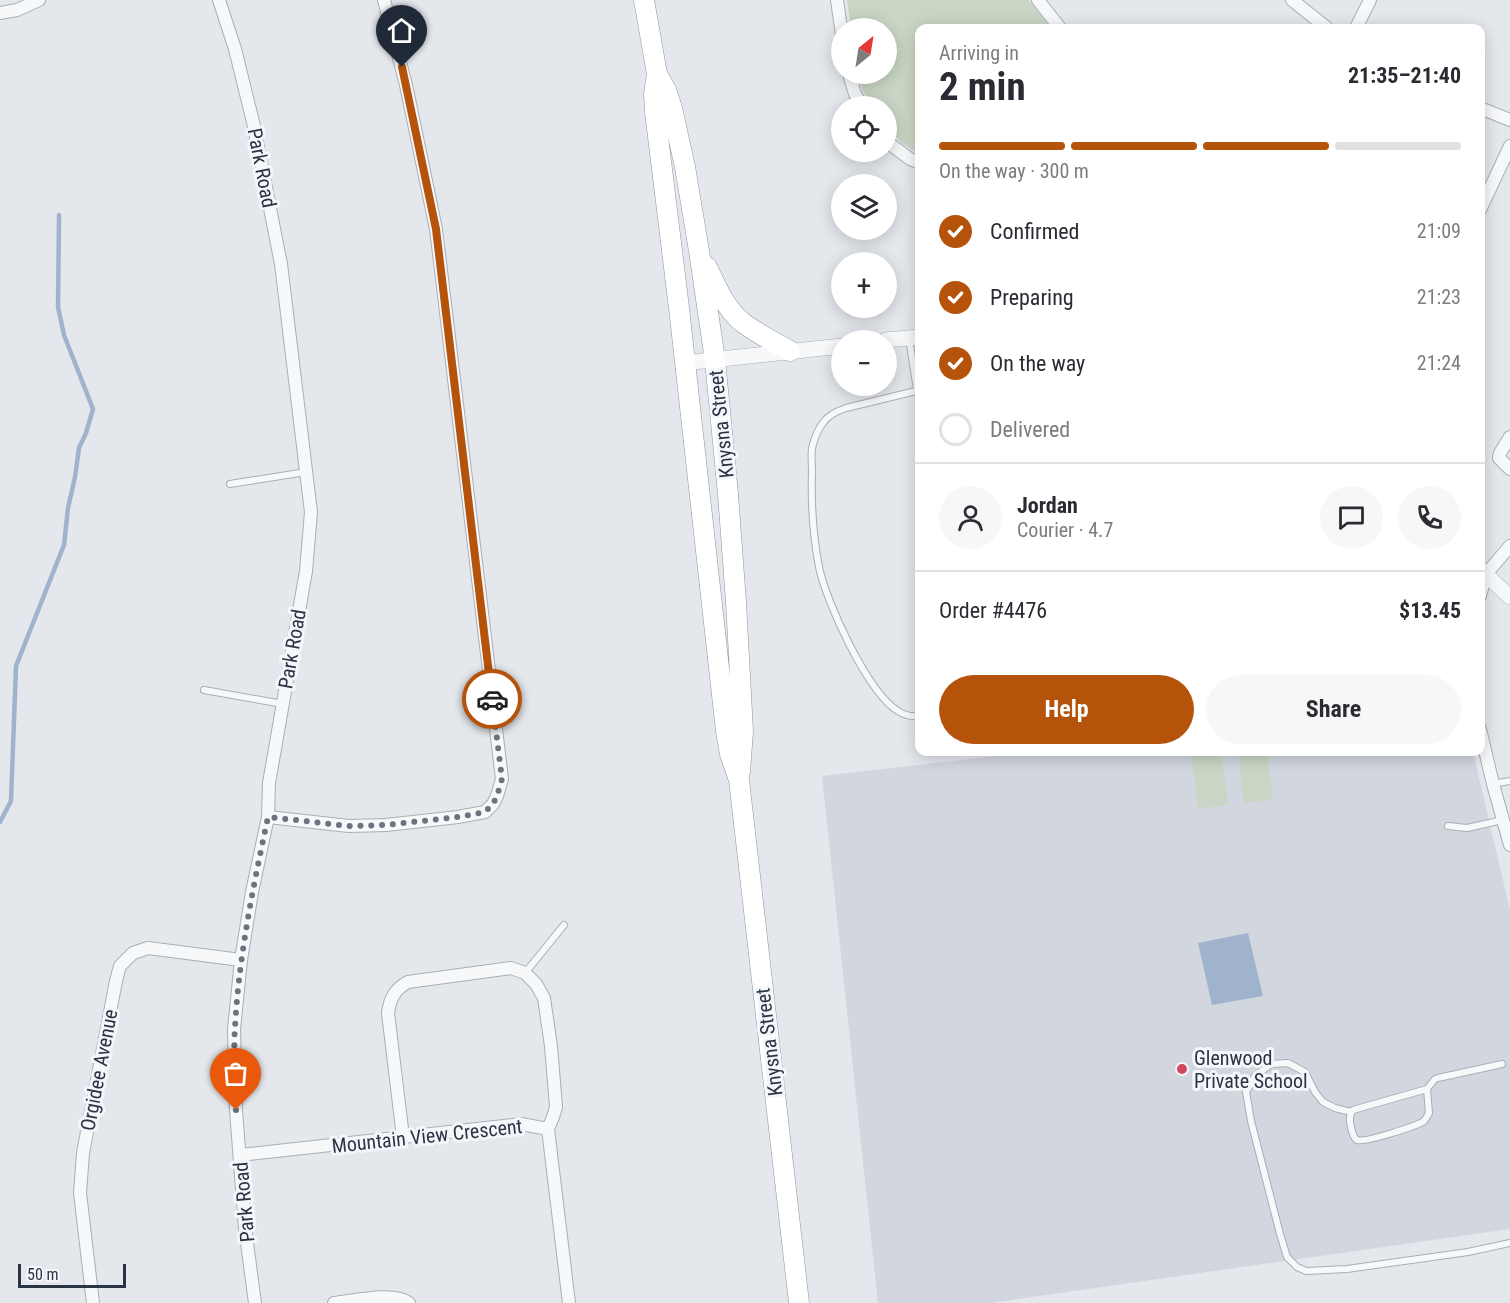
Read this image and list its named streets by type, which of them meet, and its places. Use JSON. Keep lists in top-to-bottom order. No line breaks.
{"streets":{"highway":["Knysna Street"],"street":["Park Road","Orgidee Avenue","Mountain View Crescent"]},"crossings":[["Park Road","Orgidee Avenue"],["Park Road","Mountain View Crescent"]],"places":["Glenwood Private School"],"scale_bar":"50 m","north":"top right","page":{"map_buttons":["+","−"],"heading":["2 min","Arriving in","21:35–21:40"],"panel":["Jordan","Courier · 4.7","Order #4476","$13.45"],"bar":"On the way · 300 m","list":[["Confirmed","21:09"],["Preparing","21:23"],["On the way","21:24"],"Delivered"],"buttons":["Help","Share"],"scale":"50 m"}}
